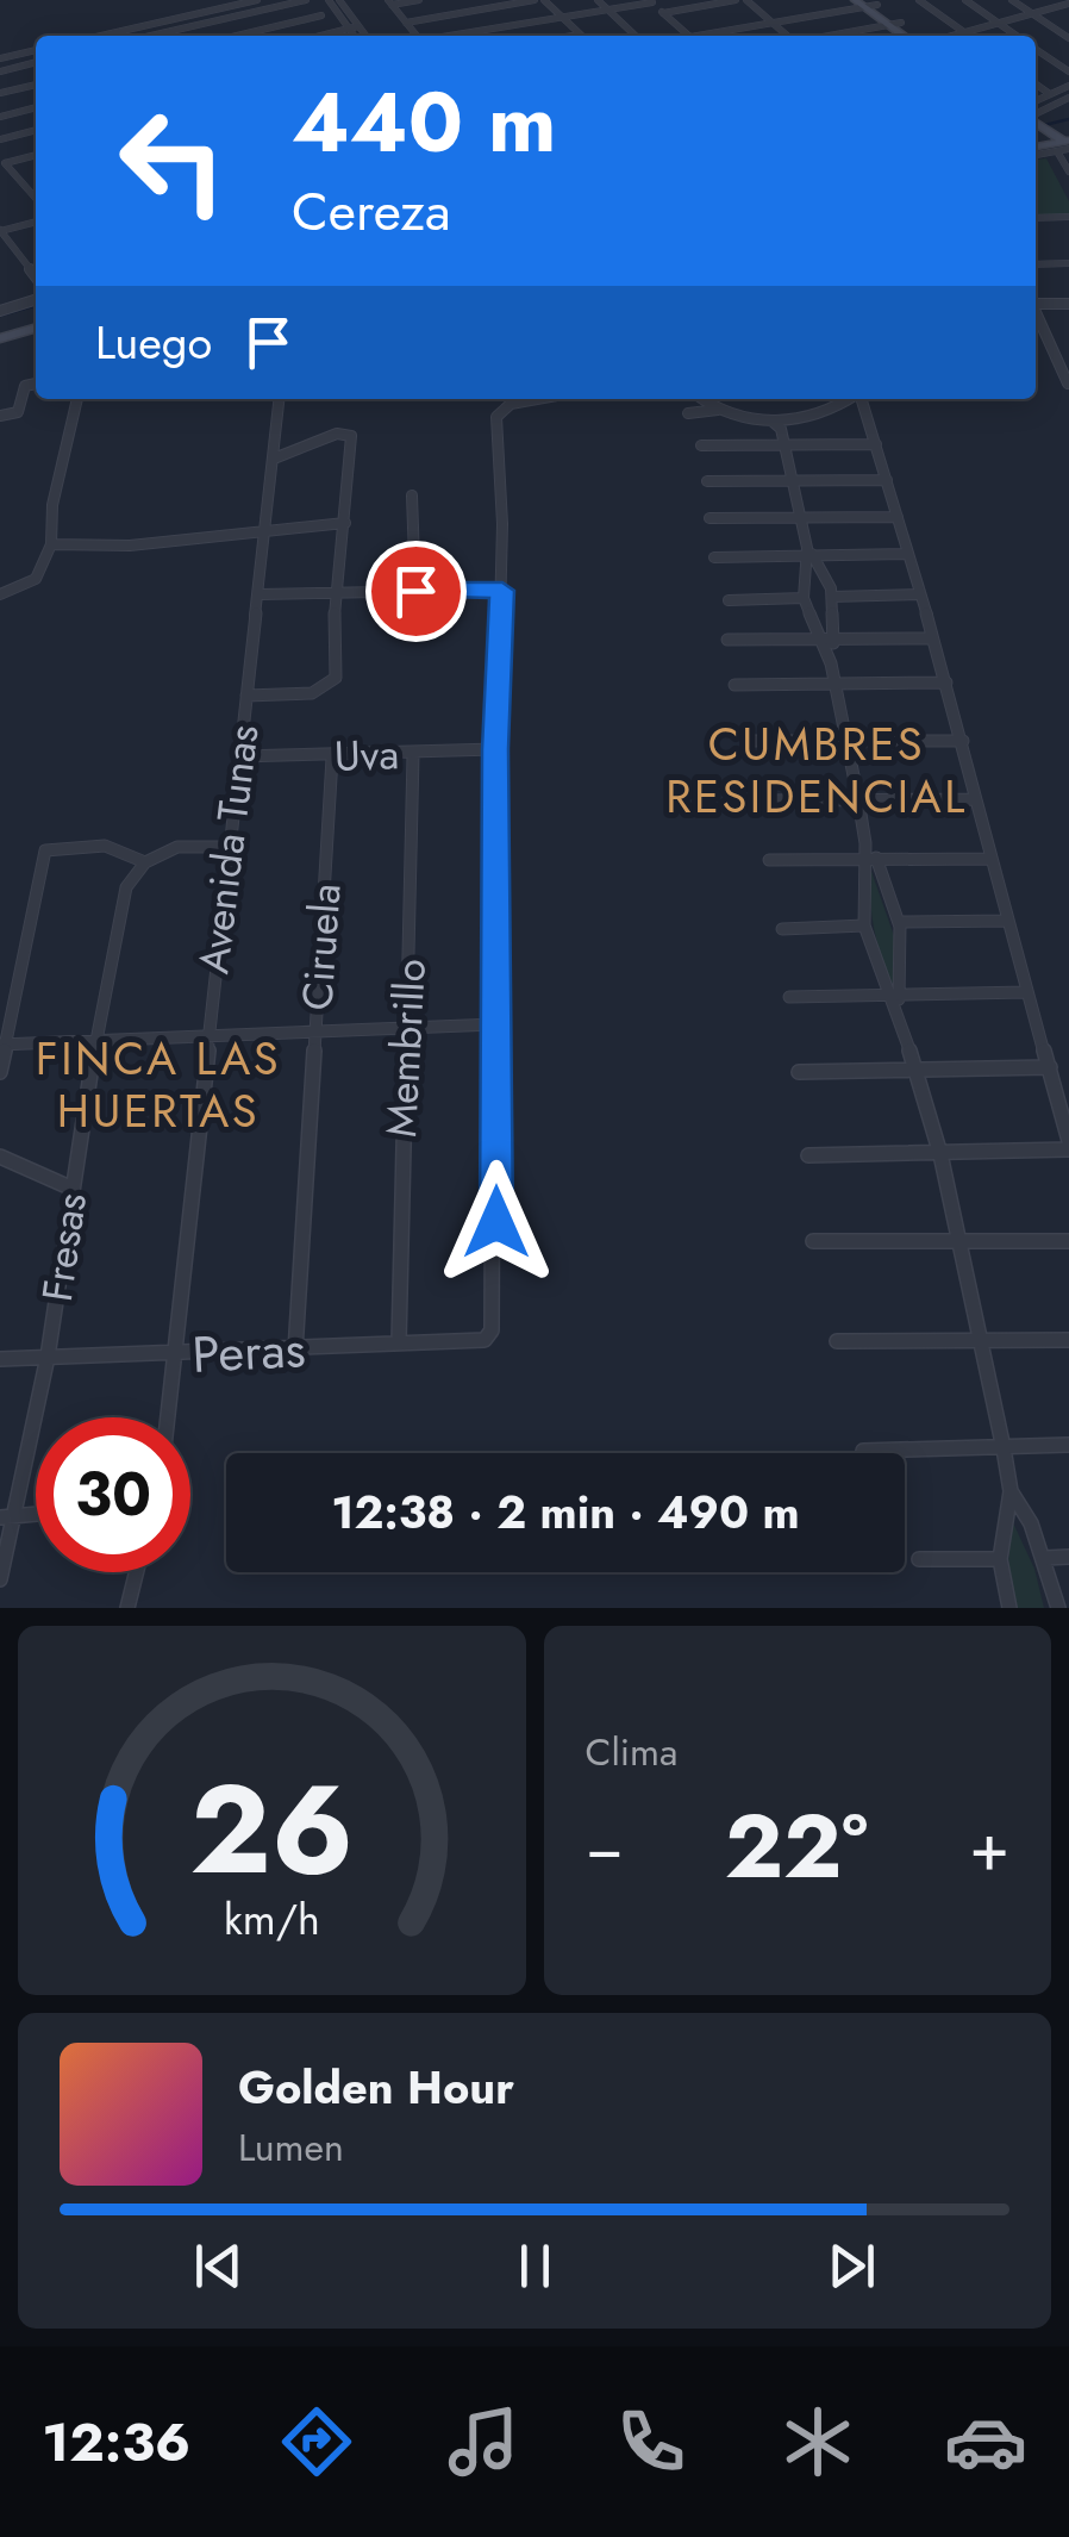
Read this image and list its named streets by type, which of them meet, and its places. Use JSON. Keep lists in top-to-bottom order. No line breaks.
{"streets":{"street":["Uva","Avenida Tunas","Ciruela","Membrillo","Fresas","Peras"]},"crossings":[["Uva","Avenida Tunas"],["Uva","Ciruela"],["Uva","Membrillo"],["Avenida Tunas","Peras"],["Ciruela","Peras"],["Membrillo","Peras"],["Fresas","Peras"]],"districts":["CUMBRES RESIDENCIAL","FINCA LAS HUERTAS"],"page":{"turn":["440 m","Cereza"],"then":"Luego","limit":"30","trip":"12:38 · 2 min · 490 m","tile":"Clima","heat":["−","22°","+"],"song":["Golden Hour","Lumen"],"tabs":"12:36","gauge":["26","km/h"]}}
